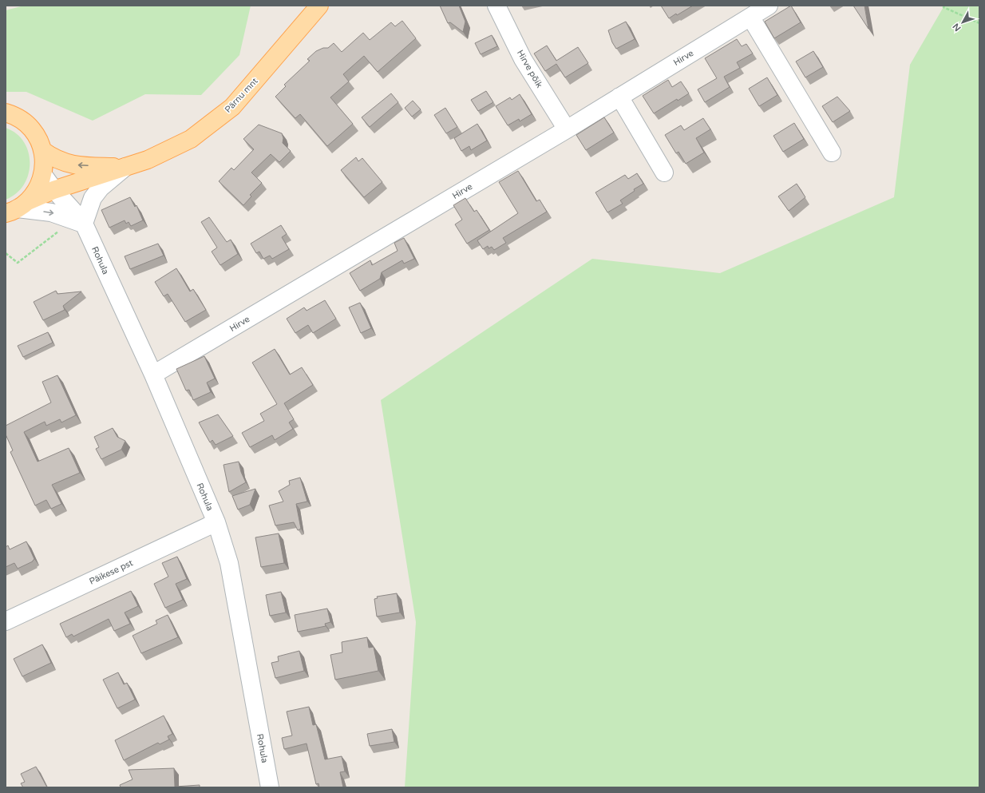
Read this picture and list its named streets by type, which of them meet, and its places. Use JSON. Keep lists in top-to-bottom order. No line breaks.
{"streets":{"main road":["Pärnu mnt"],"street":["Hirve","Hirve põik","Rohula","Päikese pst"]},"crossings":[["Hirve","Hirve põik"],["Hirve","Rohula"],["Pärnu mnt","Rohula"],["Rohula","Päikese pst"]],"north":"bottom left"}
